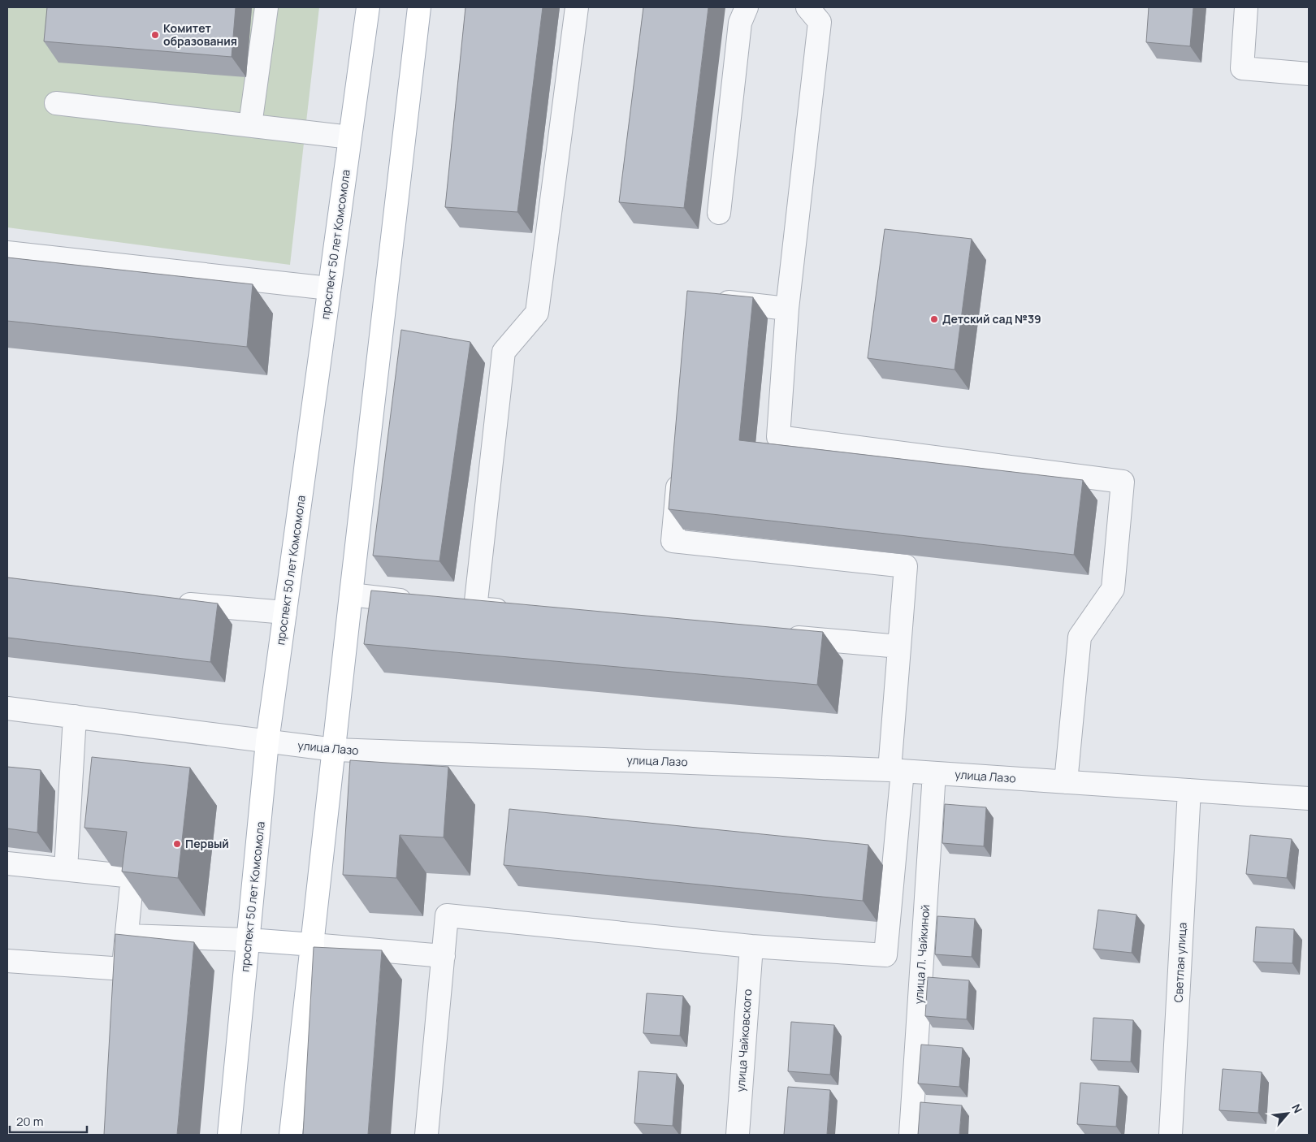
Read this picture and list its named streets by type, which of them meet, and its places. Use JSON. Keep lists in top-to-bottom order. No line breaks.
{"streets":{"main road":["проспект 50 лет Комсомола"],"street":["улица Лазо","улица Л. Чайкиной","Светлая улица","улица Чайковского"]},"crossings":[["проспект 50 лет Комсомола","улица Лазо"],["улица Лазо","улица Л. Чайкиной"],["улица Лазо","Светлая улица"]],"places":["Комитет образования","Детский сад №39","Первый"],"scale_bar":"20 m","north":"top right"}
